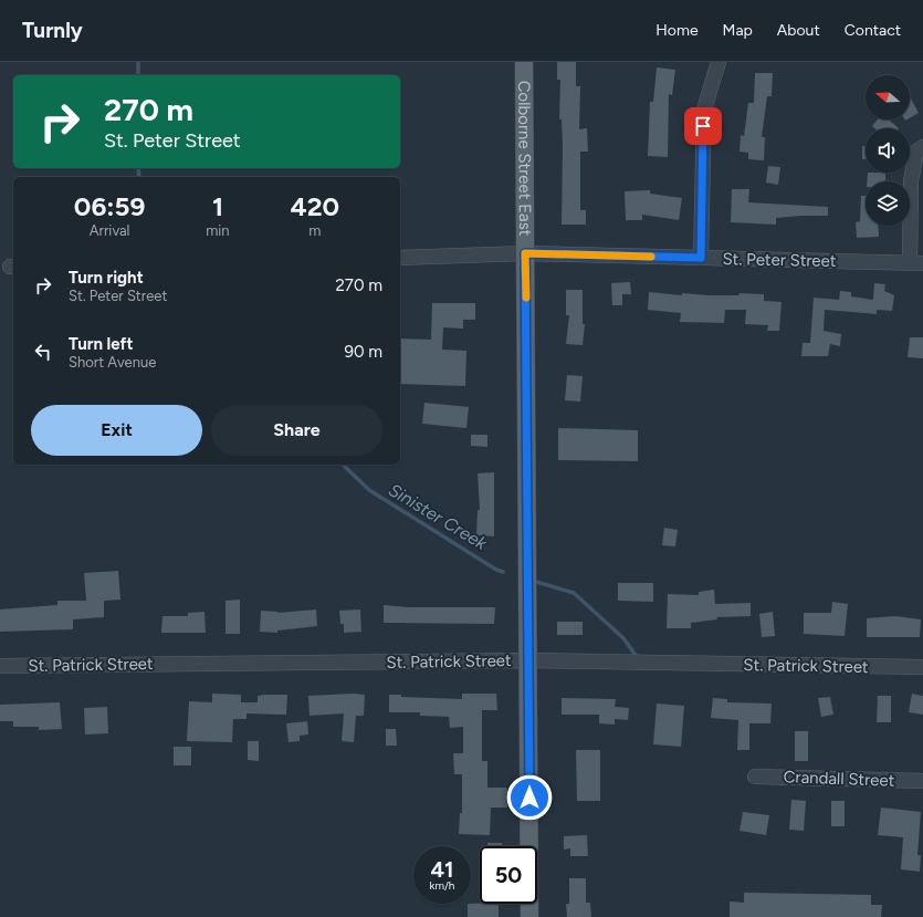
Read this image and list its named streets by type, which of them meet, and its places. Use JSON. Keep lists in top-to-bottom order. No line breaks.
{"streets":{"main road":["Colborne Street East"],"street":["St. Peter Street","St. Patrick Street","Crandall Street"]},"crossings":[["Colborne Street East","St. Peter Street"],["Colborne Street East","St. Patrick Street"]],"water":["Sinister Creek"],"north":"left","page":{"header":"Turnly","nav":["Home","Map","About","Contact"],"turn":["270 m","St. Peter Street"],"eta":["06:59","Arrival","1","min","420","m"],"list":[{"name":"Turn right","note":"St. Peter Street","value":"270 m"},{"name":"Turn left","note":"Short Avenue","value":"90 m"}],"buttons":["Exit","Share"],"speed":"41 km/h","limit":"50"}}
